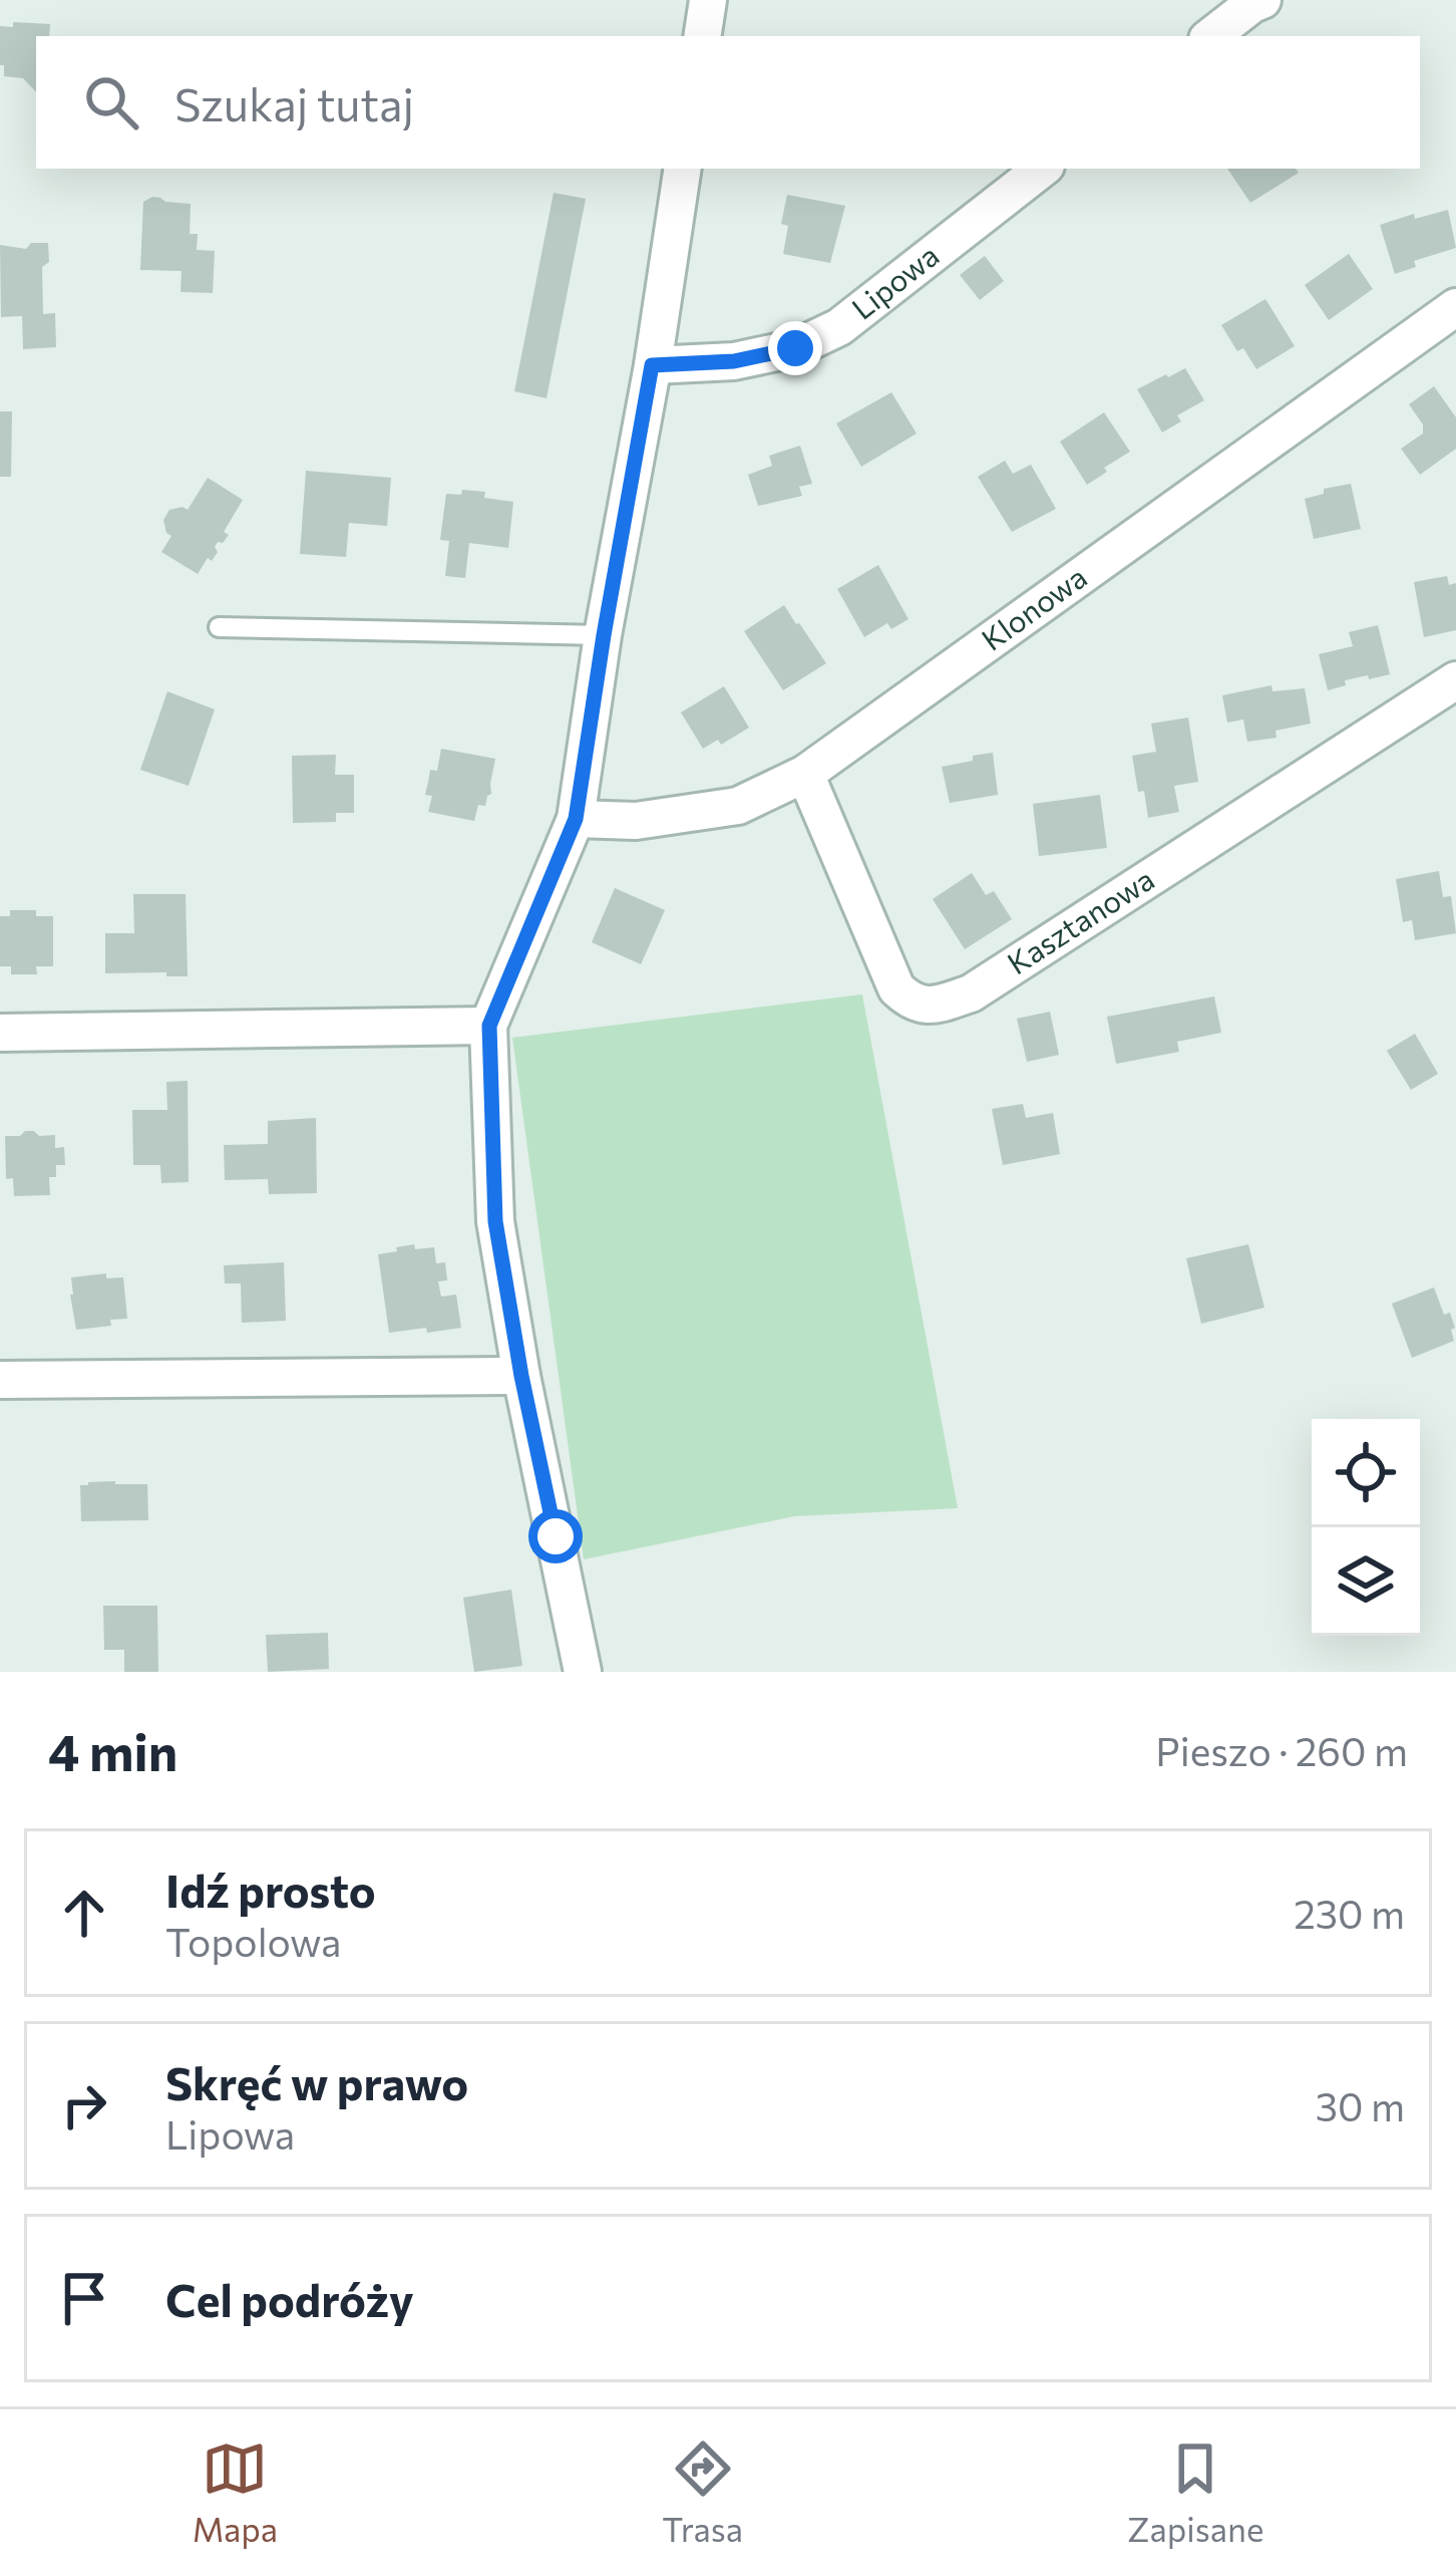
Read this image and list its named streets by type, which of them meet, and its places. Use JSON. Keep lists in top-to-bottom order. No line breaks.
{"streets":{"street":["Lipowa","Klonowa","Kasztanowa"]},"crossings":[["Klonowa","Kasztanowa"]],"page":{"search":"Szukaj tutaj","heading":["4 min","Pieszo · 260 m"],"list":[["Idź prosto","Topolowa","230 m"],["Skręć w prawo","Lipowa","30 m"],"Cel podróży"],"nav":["Mapa","Trasa","Zapisane"]}}
